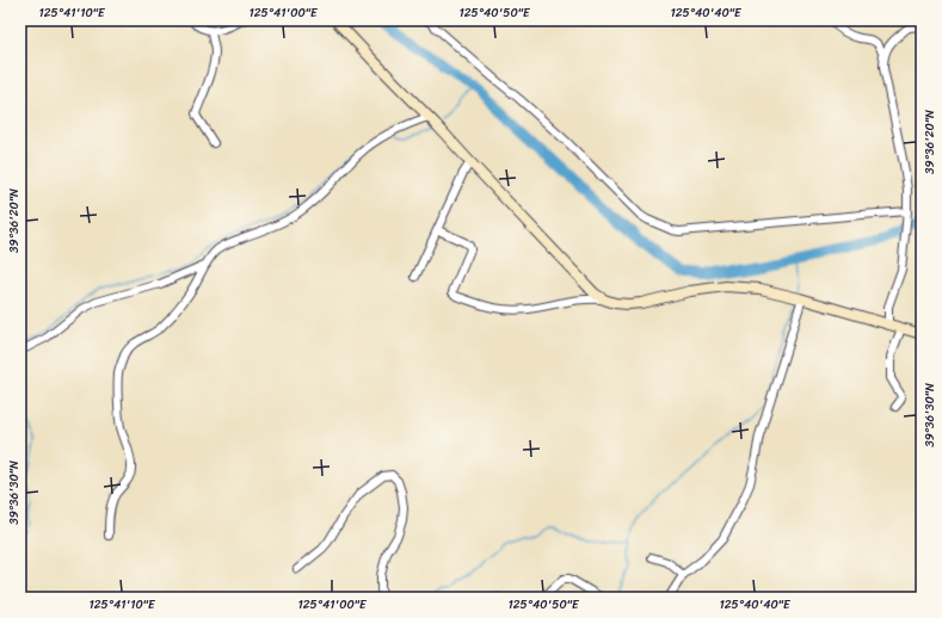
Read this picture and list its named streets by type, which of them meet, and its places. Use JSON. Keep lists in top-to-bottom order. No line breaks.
{"coordinates":["125°41'10\"E","125°41'00\"E","125°40'50\"E","125°40'40\"E","39°36'20\"N","39°36'30\"N"]}
